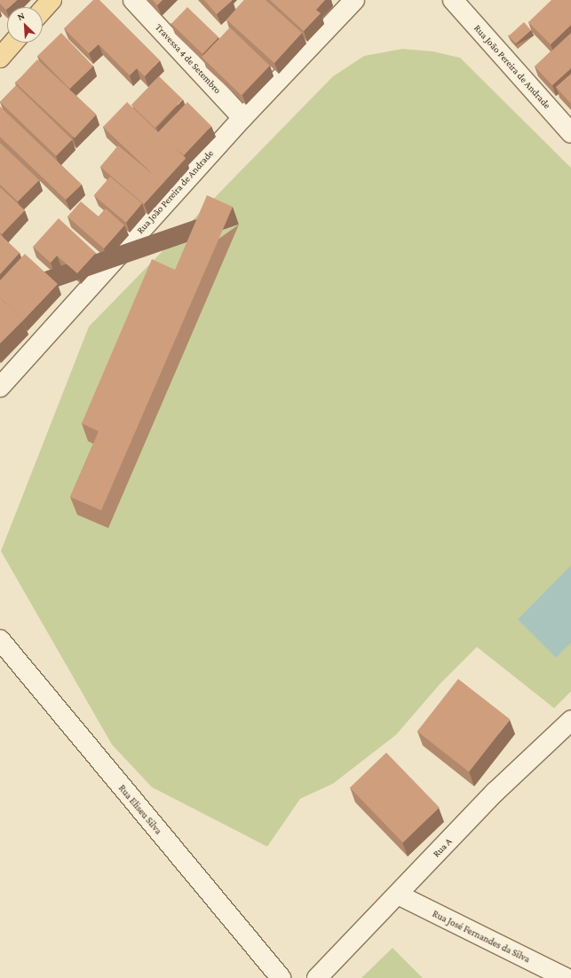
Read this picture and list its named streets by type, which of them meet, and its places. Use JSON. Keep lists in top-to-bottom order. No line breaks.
{"streets":{"street":["Travessa 4 de Setembro","Rua João Pereira de Andrade","Rua Eliseu Silva","Rua A","Rua José Fernandes da Silva"]},"crossings":[["Travessa 4 de Setembro","Rua João Pereira de Andrade"],["Rua A","Rua José Fernandes da Silva"]],"north":"top left"}
